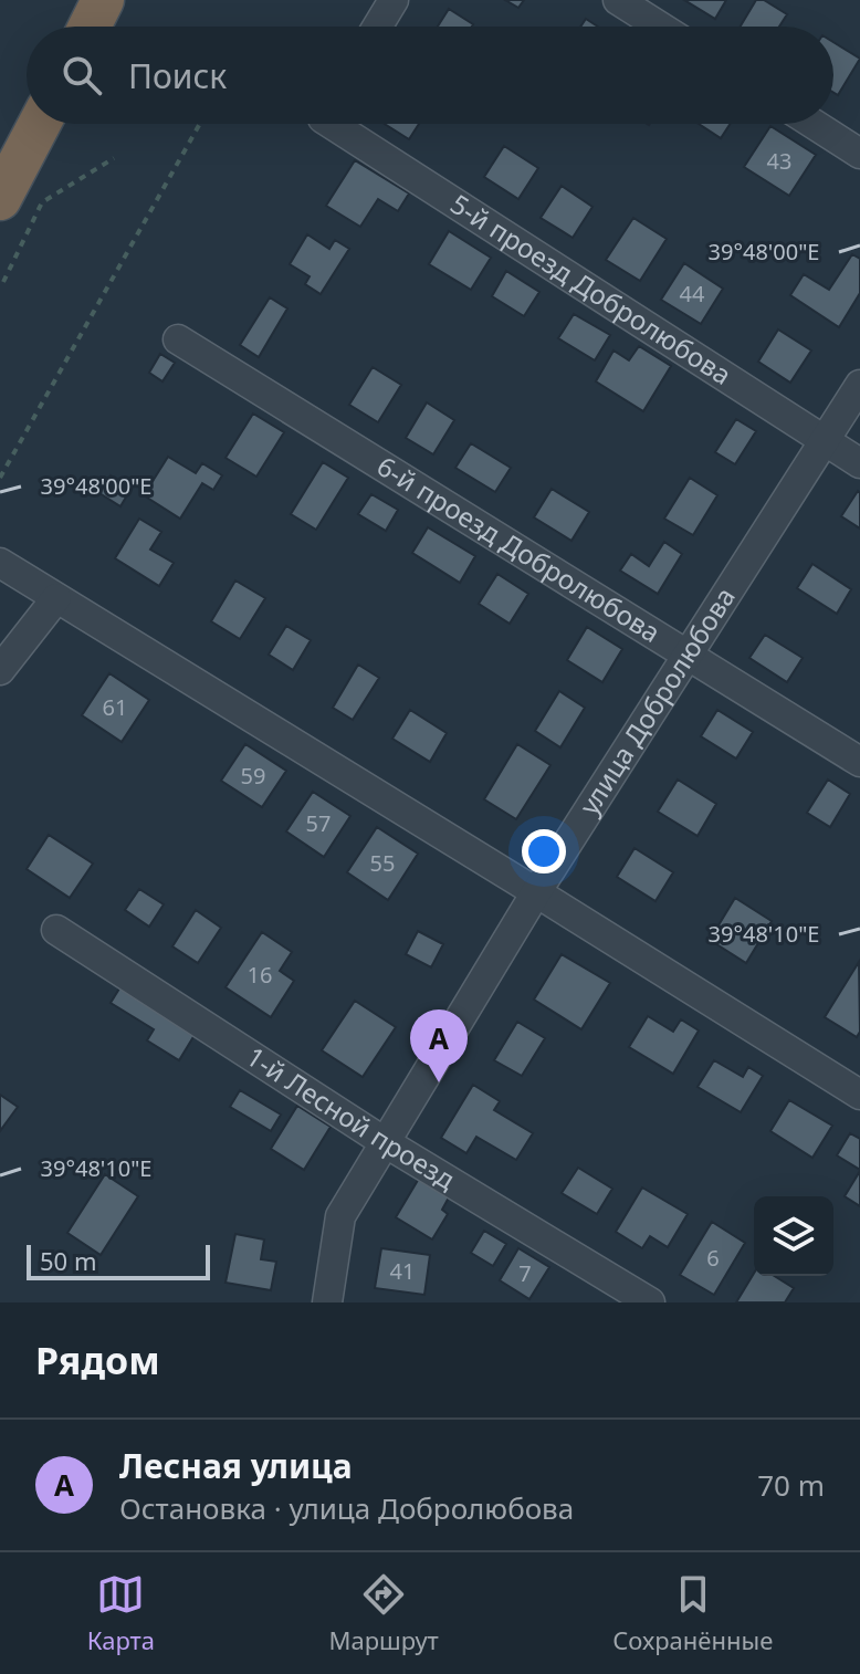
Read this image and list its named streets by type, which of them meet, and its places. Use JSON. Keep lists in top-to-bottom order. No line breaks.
{"streets":{"street":["5-й проезд Добролюбова","6-й проезд Добролюбова","улица Добролюбова","1-й Лесной проезд"]},"crossings":[["5-й проезд Добролюбова","улица Добролюбова"],["6-й проезд Добролюбова","улица Добролюбова"],["улица Добролюбова","1-й Лесной проезд"]],"house_numbers":["43","44","61","59","57","55","16","6","41","7"],"scale_bar":"50 m","page":{"search":"Поиск","pins":"A","scale":"50 m","heading":"Рядом","list":[{"mark":"A","name":"Лесная улица","note":"Остановка · улица Добролюбова","value":"70 m"}],"nav":["Карта","Маршрут","Сохранённые"]},"coordinates":["39°48'00\"E","39°48'10\"E"]}
